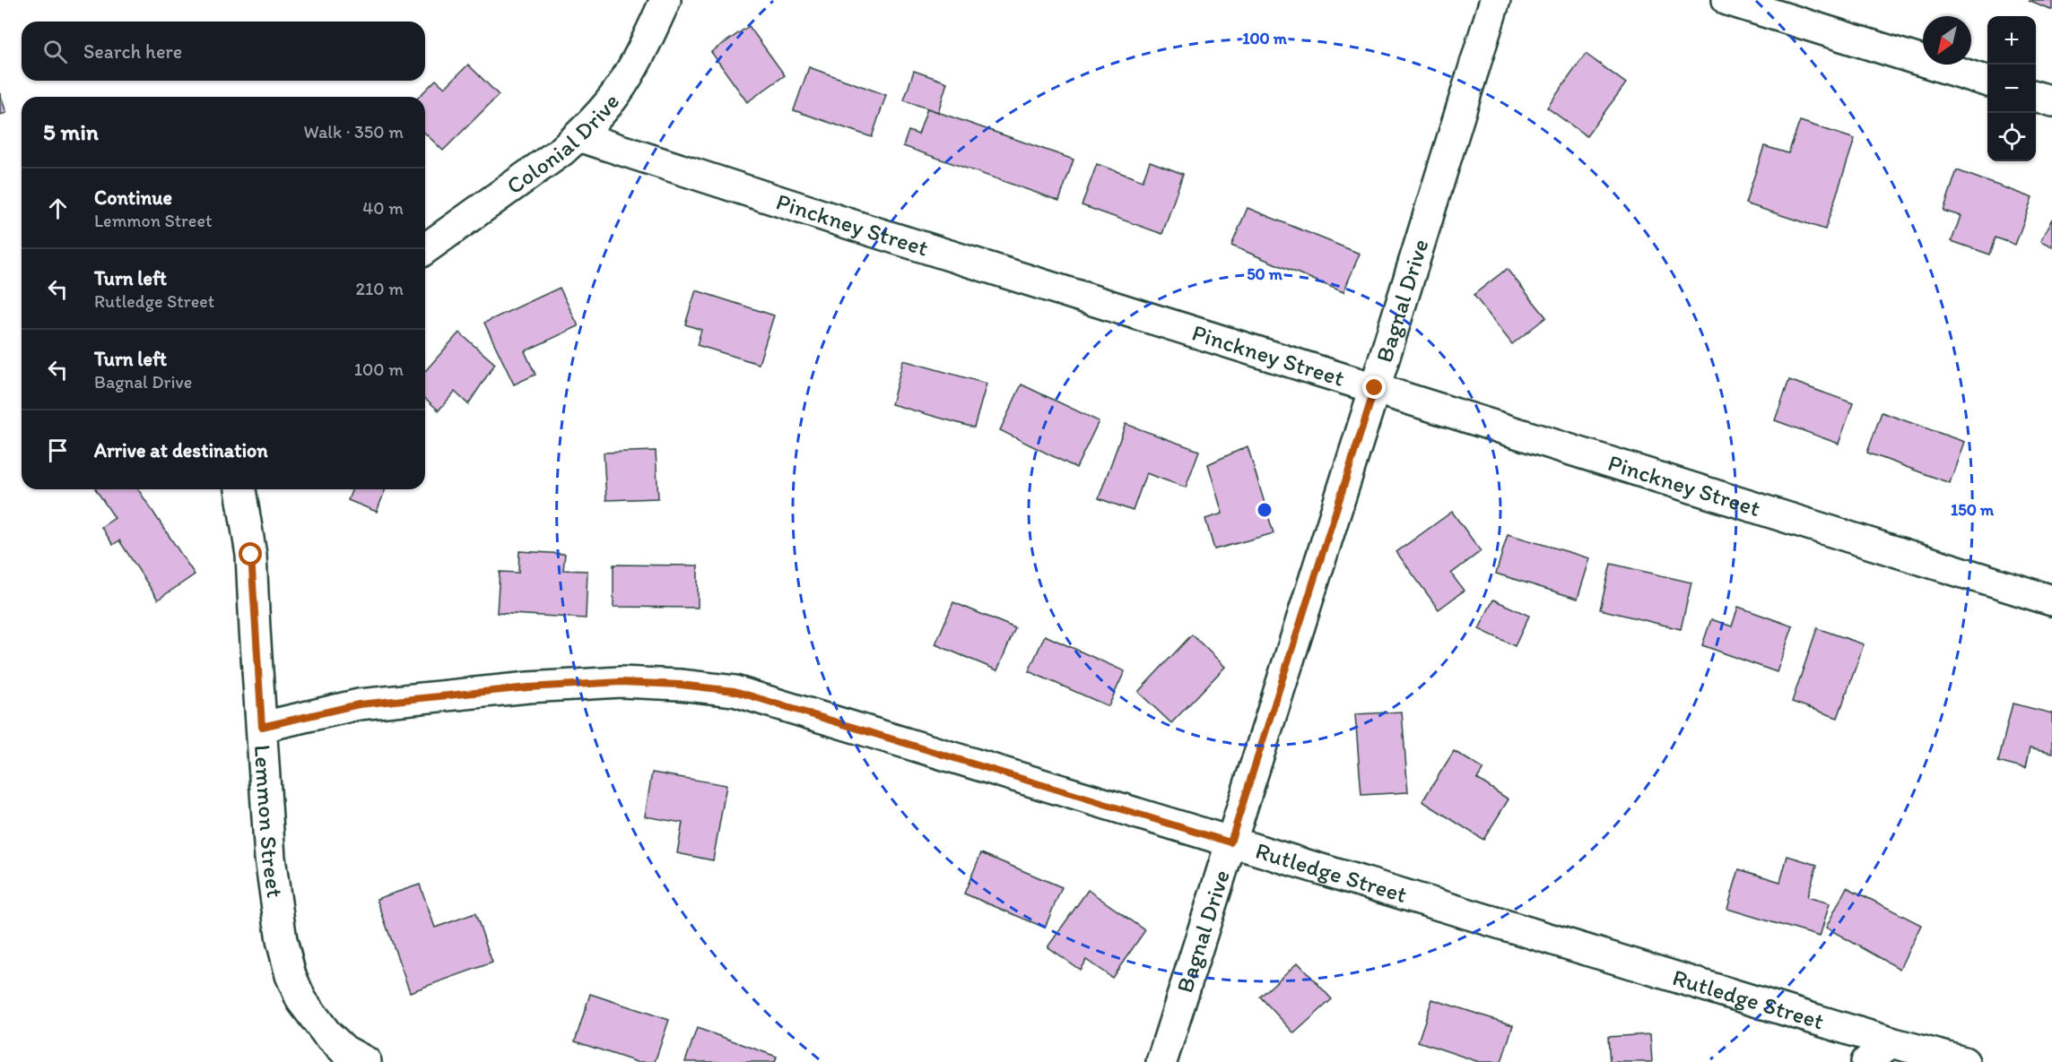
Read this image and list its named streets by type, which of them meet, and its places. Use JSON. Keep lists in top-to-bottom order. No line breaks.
{"streets":{"street":["Colonial Drive","Pinckney Street","Bagnal Drive","Lemmon Street","Rutledge Street"]},"crossings":[["Colonial Drive","Pinckney Street"],["Pinckney Street","Bagnal Drive"],["Bagnal Drive","Rutledge Street"],["Lemmon Street","Rutledge Street"]],"north":"bottom left","page":{"map_buttons":["+","−"],"search":"Search here","heading":["5 min","Walk · 350 m"],"list":[["Continue","Lemmon Street","40 m"],["Turn left","Rutledge Street","210 m"],["Turn left","Bagnal Drive","100 m"],"Arrive at destination"]},"rings":["100 m","50 m","150 m"]}
